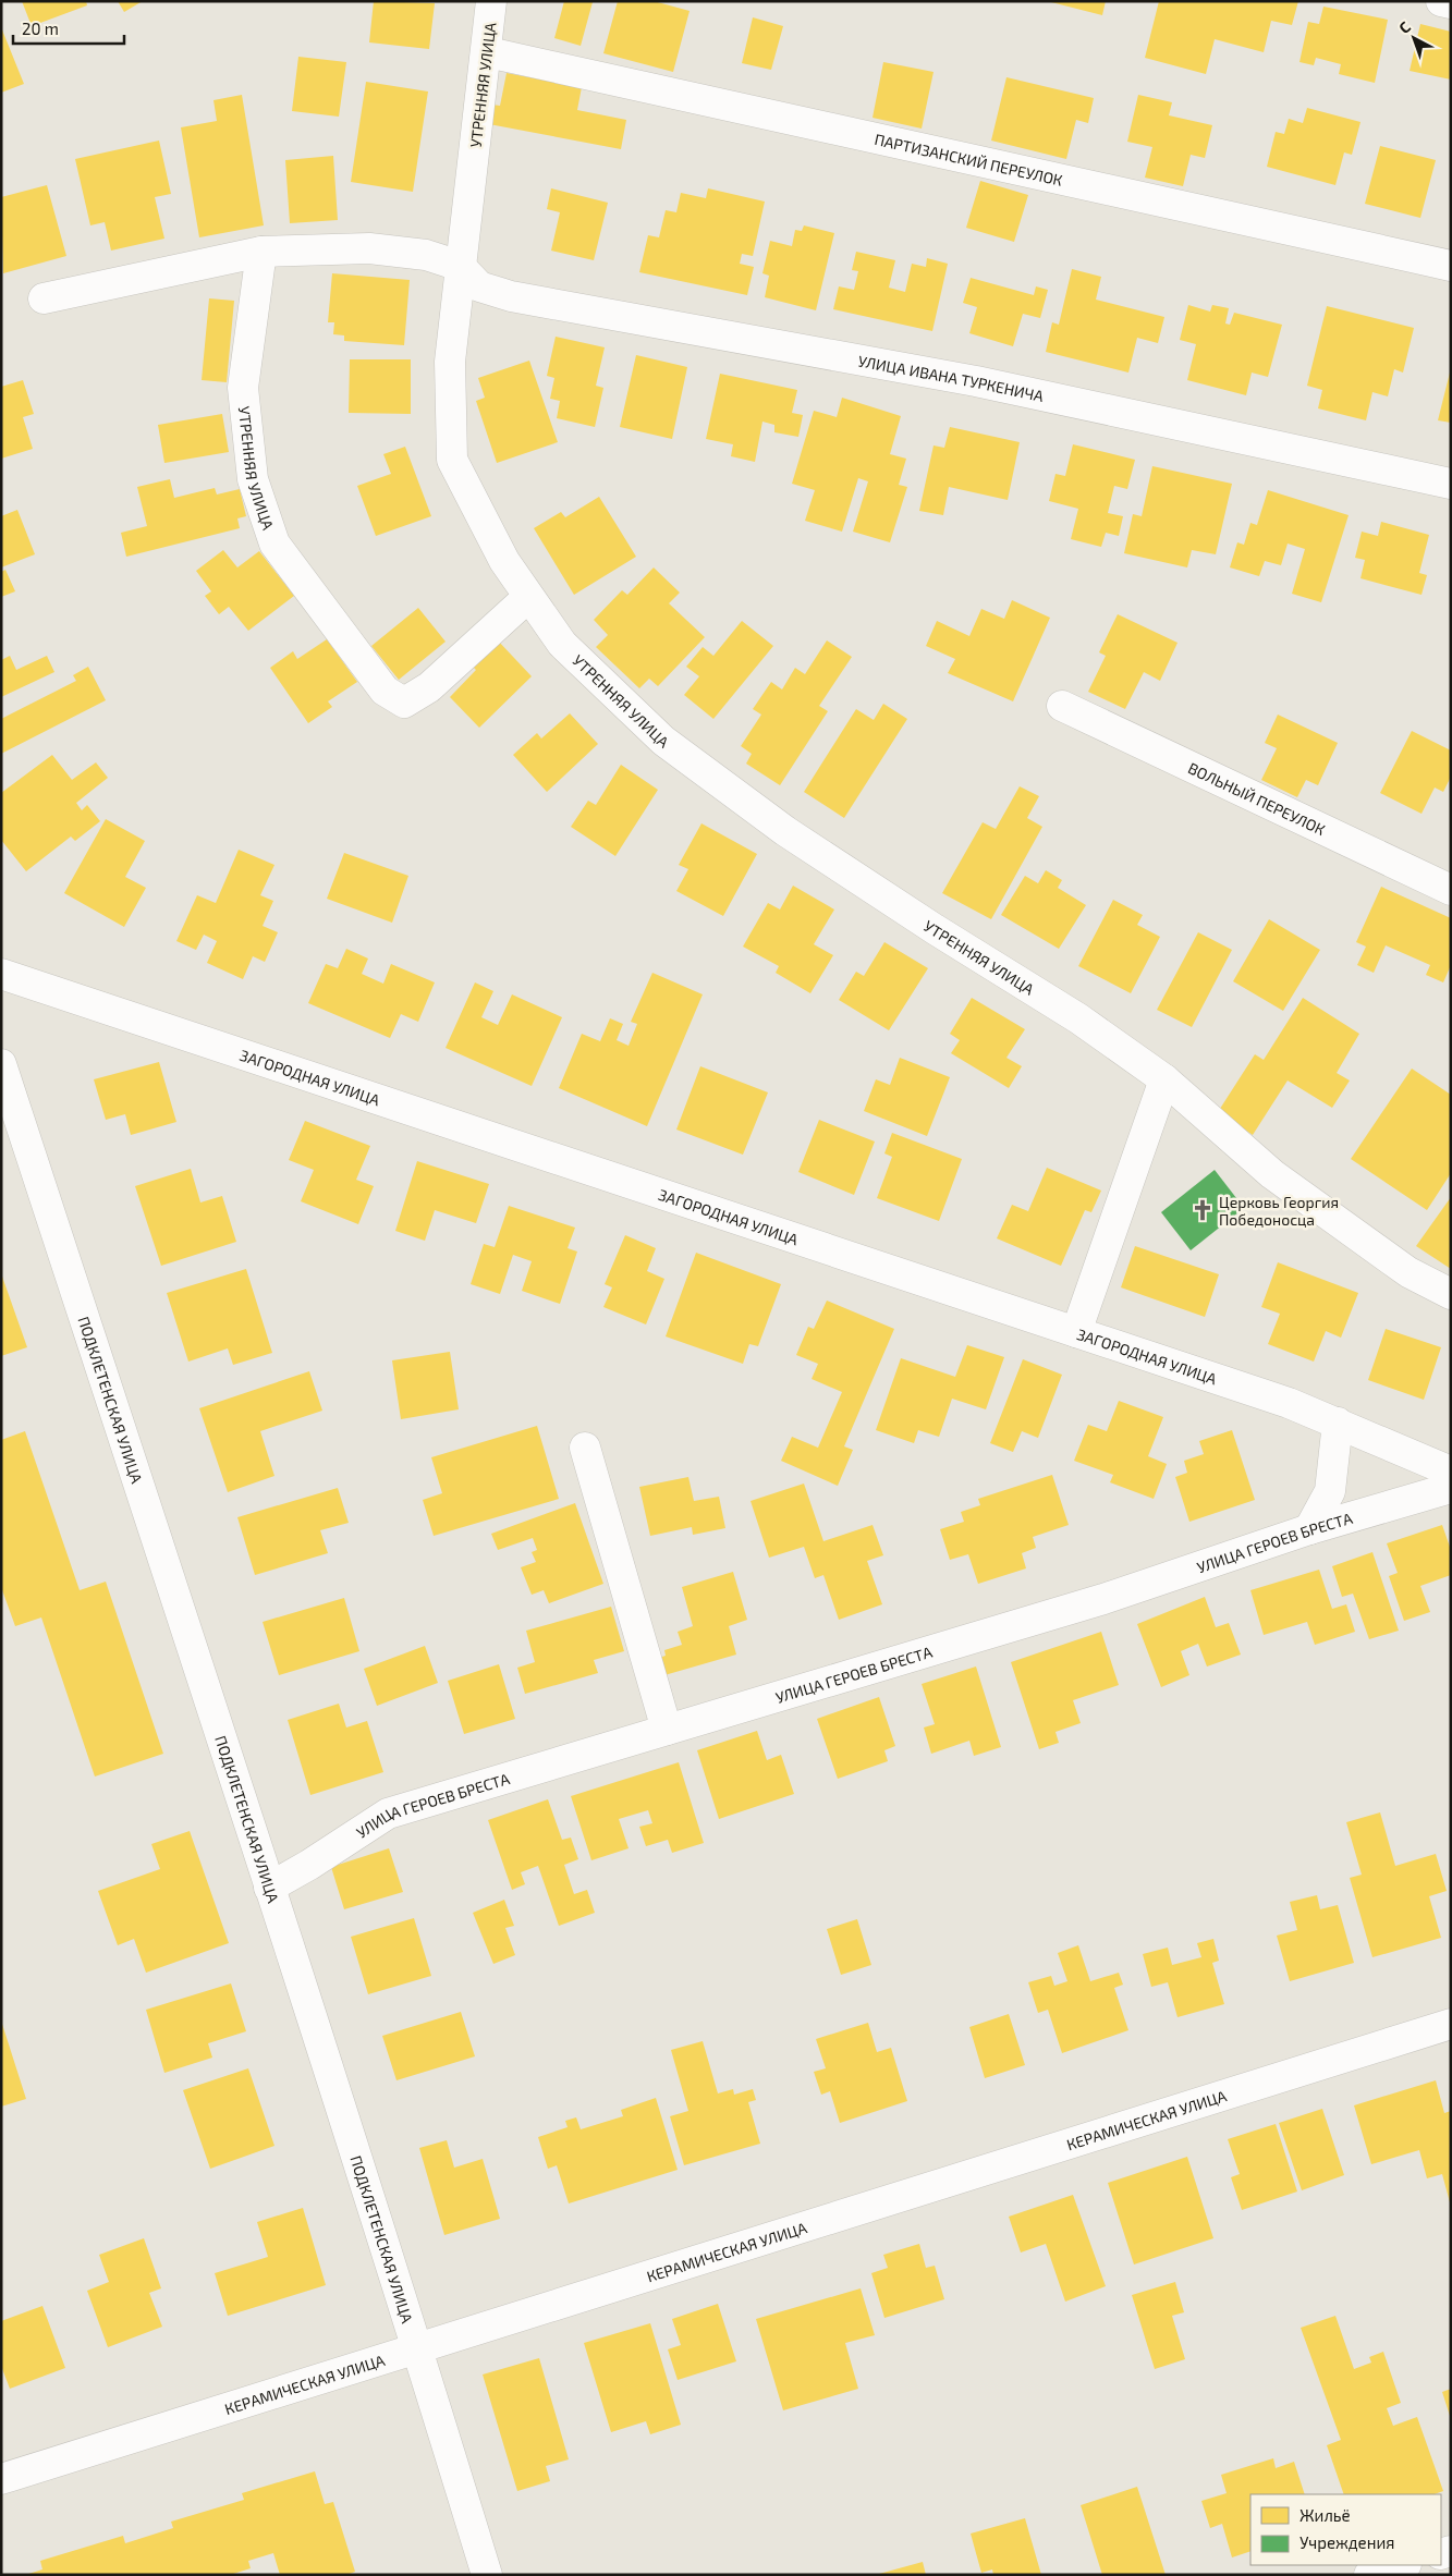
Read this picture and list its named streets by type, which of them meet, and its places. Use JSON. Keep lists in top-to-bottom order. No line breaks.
{"streets":{"street":["УТРЕННЯЯ УЛИЦА","ПАРТИЗАНСКИЙ ПЕРЕУЛОК","УЛИЦА ИВАНА ТУРКЕНИЧА","ВОЛЬНЫЙ ПЕРЕУЛОК","ЗАГОРОДНАЯ УЛИЦА","ПОДКЛЕТЕНСКАЯ УЛИЦА","УЛИЦА ГЕРОЕВ БРЕСТА","КЕРАМИЧЕСКАЯ УЛИЦА"]},"crossings":[["УТРЕННЯЯ УЛИЦА","ПАРТИЗАНСКИЙ ПЕРЕУЛОК"],["УТРЕННЯЯ УЛИЦА","УЛИЦА ИВАНА ТУРКЕНИЧА"],["ПОДКЛЕТЕНСКАЯ УЛИЦА","УЛИЦА ГЕРОЕВ БРЕСТА"],["ПОДКЛЕТЕНСКАЯ УЛИЦА","КЕРАМИЧЕСКАЯ УЛИЦА"]],"places":{"church":["Церковь Георгия Победоносца"]},"legend":["Жильё","Учреждения"],"scale_bar":"20 m","north":"top left"}
